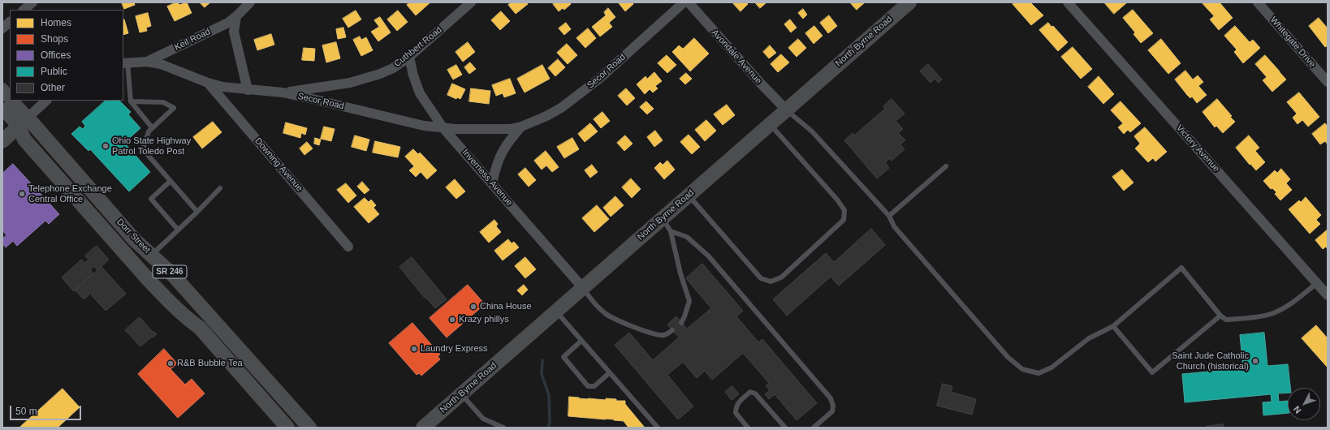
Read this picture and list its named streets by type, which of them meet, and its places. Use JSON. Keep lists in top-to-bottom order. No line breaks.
{"streets":{"main road":["North Byrne Road","Dorr Street","SR 246"],"street":["Keil Road","Whitegate Drive","Cuthbert Road","Avondale Avenue","Secor Road","Victory Avenue","Downing Avenue","Inverness Avenue"]},"crossings":[["Keil Road","Secor Road"],["North Byrne Road","Avondale Avenue"],["North Byrne Road","Inverness Avenue"],["Cuthbert Road","Secor Road"],["Cuthbert Road","Inverness Avenue"],["Secor Road","Downing Avenue"],["Secor Road","Inverness Avenue"]],"places":["Ohio State Highway Patrol Toledo Post","Telephone Exchange Central Office","China House","Krazy phillys","Laundry Express","Saint Jude Catholic Church (historical)","R&B Bubble Tea"],"legend":["Homes","Shops","Offices","Public","Other"],"scale_bar":"50 m","north":"bottom left"}
